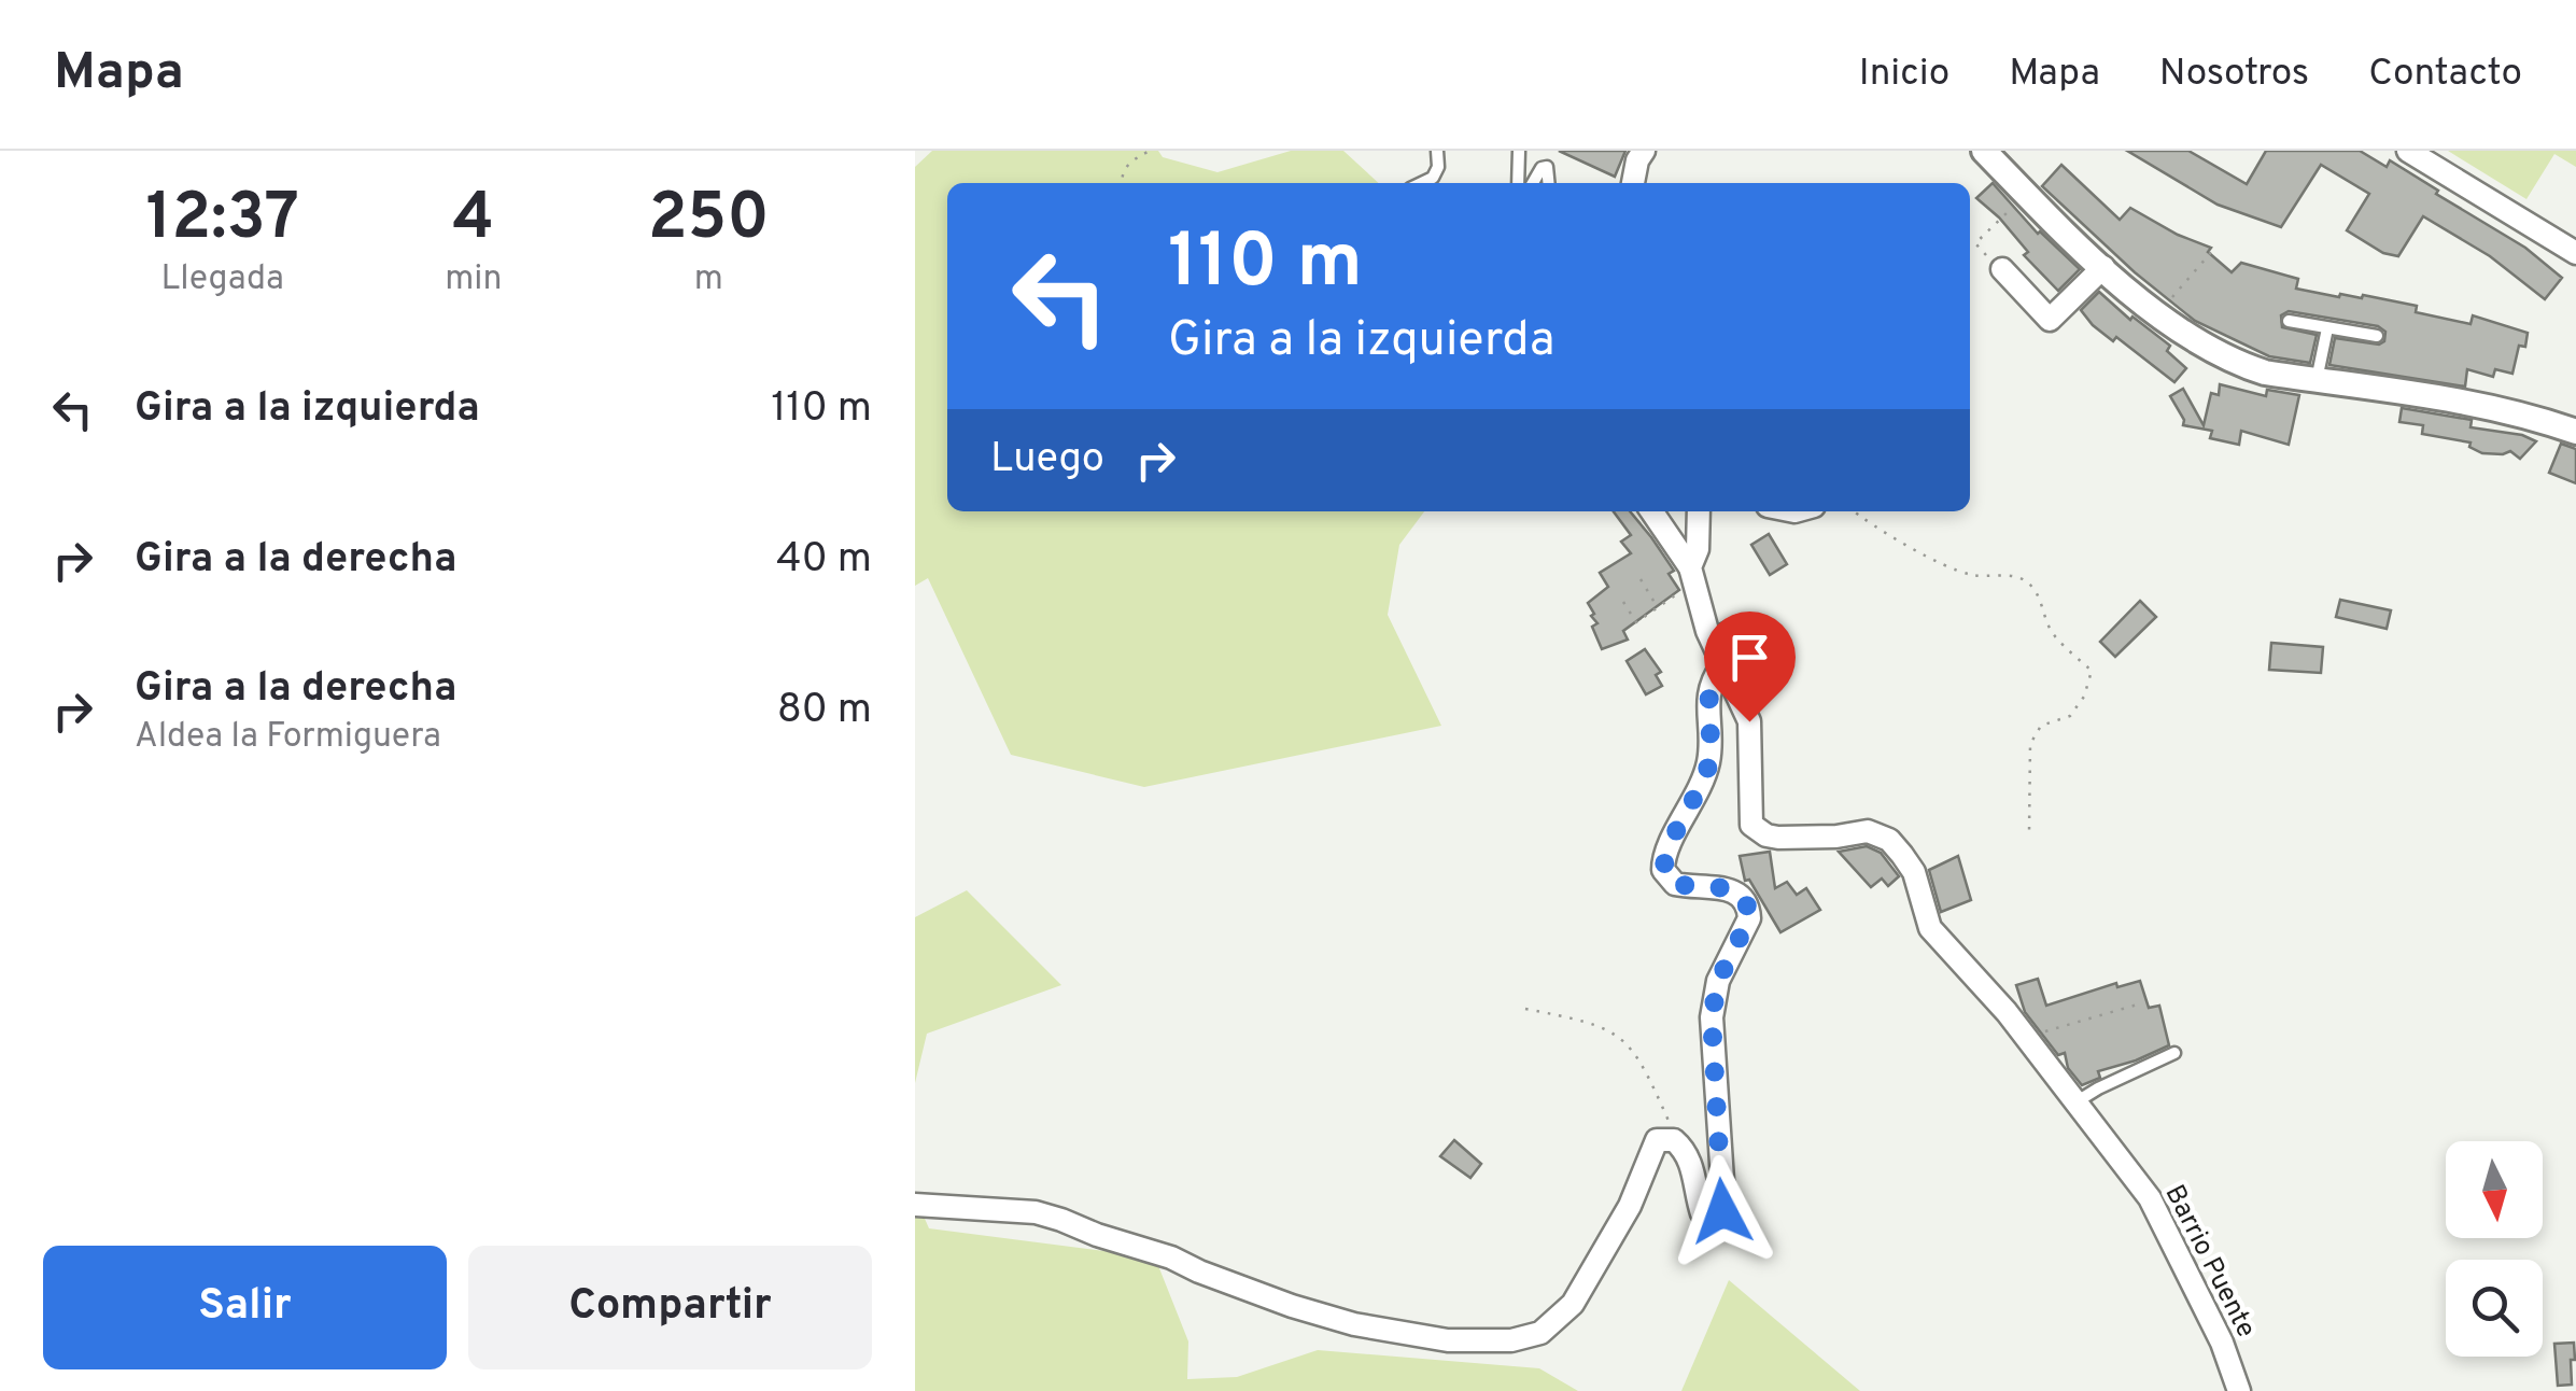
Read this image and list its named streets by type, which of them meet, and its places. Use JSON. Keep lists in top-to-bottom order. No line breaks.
{"streets":{"street":["Barrio Puente"]},"north":"bottom","page":{"header":"Mapa","nav":["Inicio","Mapa","Nosotros","Contacto"],"eta":["12:37","Llegada","4","min","250","m"],"turn":["110 m","Gira a la izquierda"],"list":[{"name":"Gira a la izquierda","value":"110 m"},{"name":"Gira a la derecha","value":"40 m"},{"name":"Gira a la derecha","note":"Aldea la Formiguera","value":"80 m"}],"then":"Luego","buttons":["Salir","Compartir"]}}
